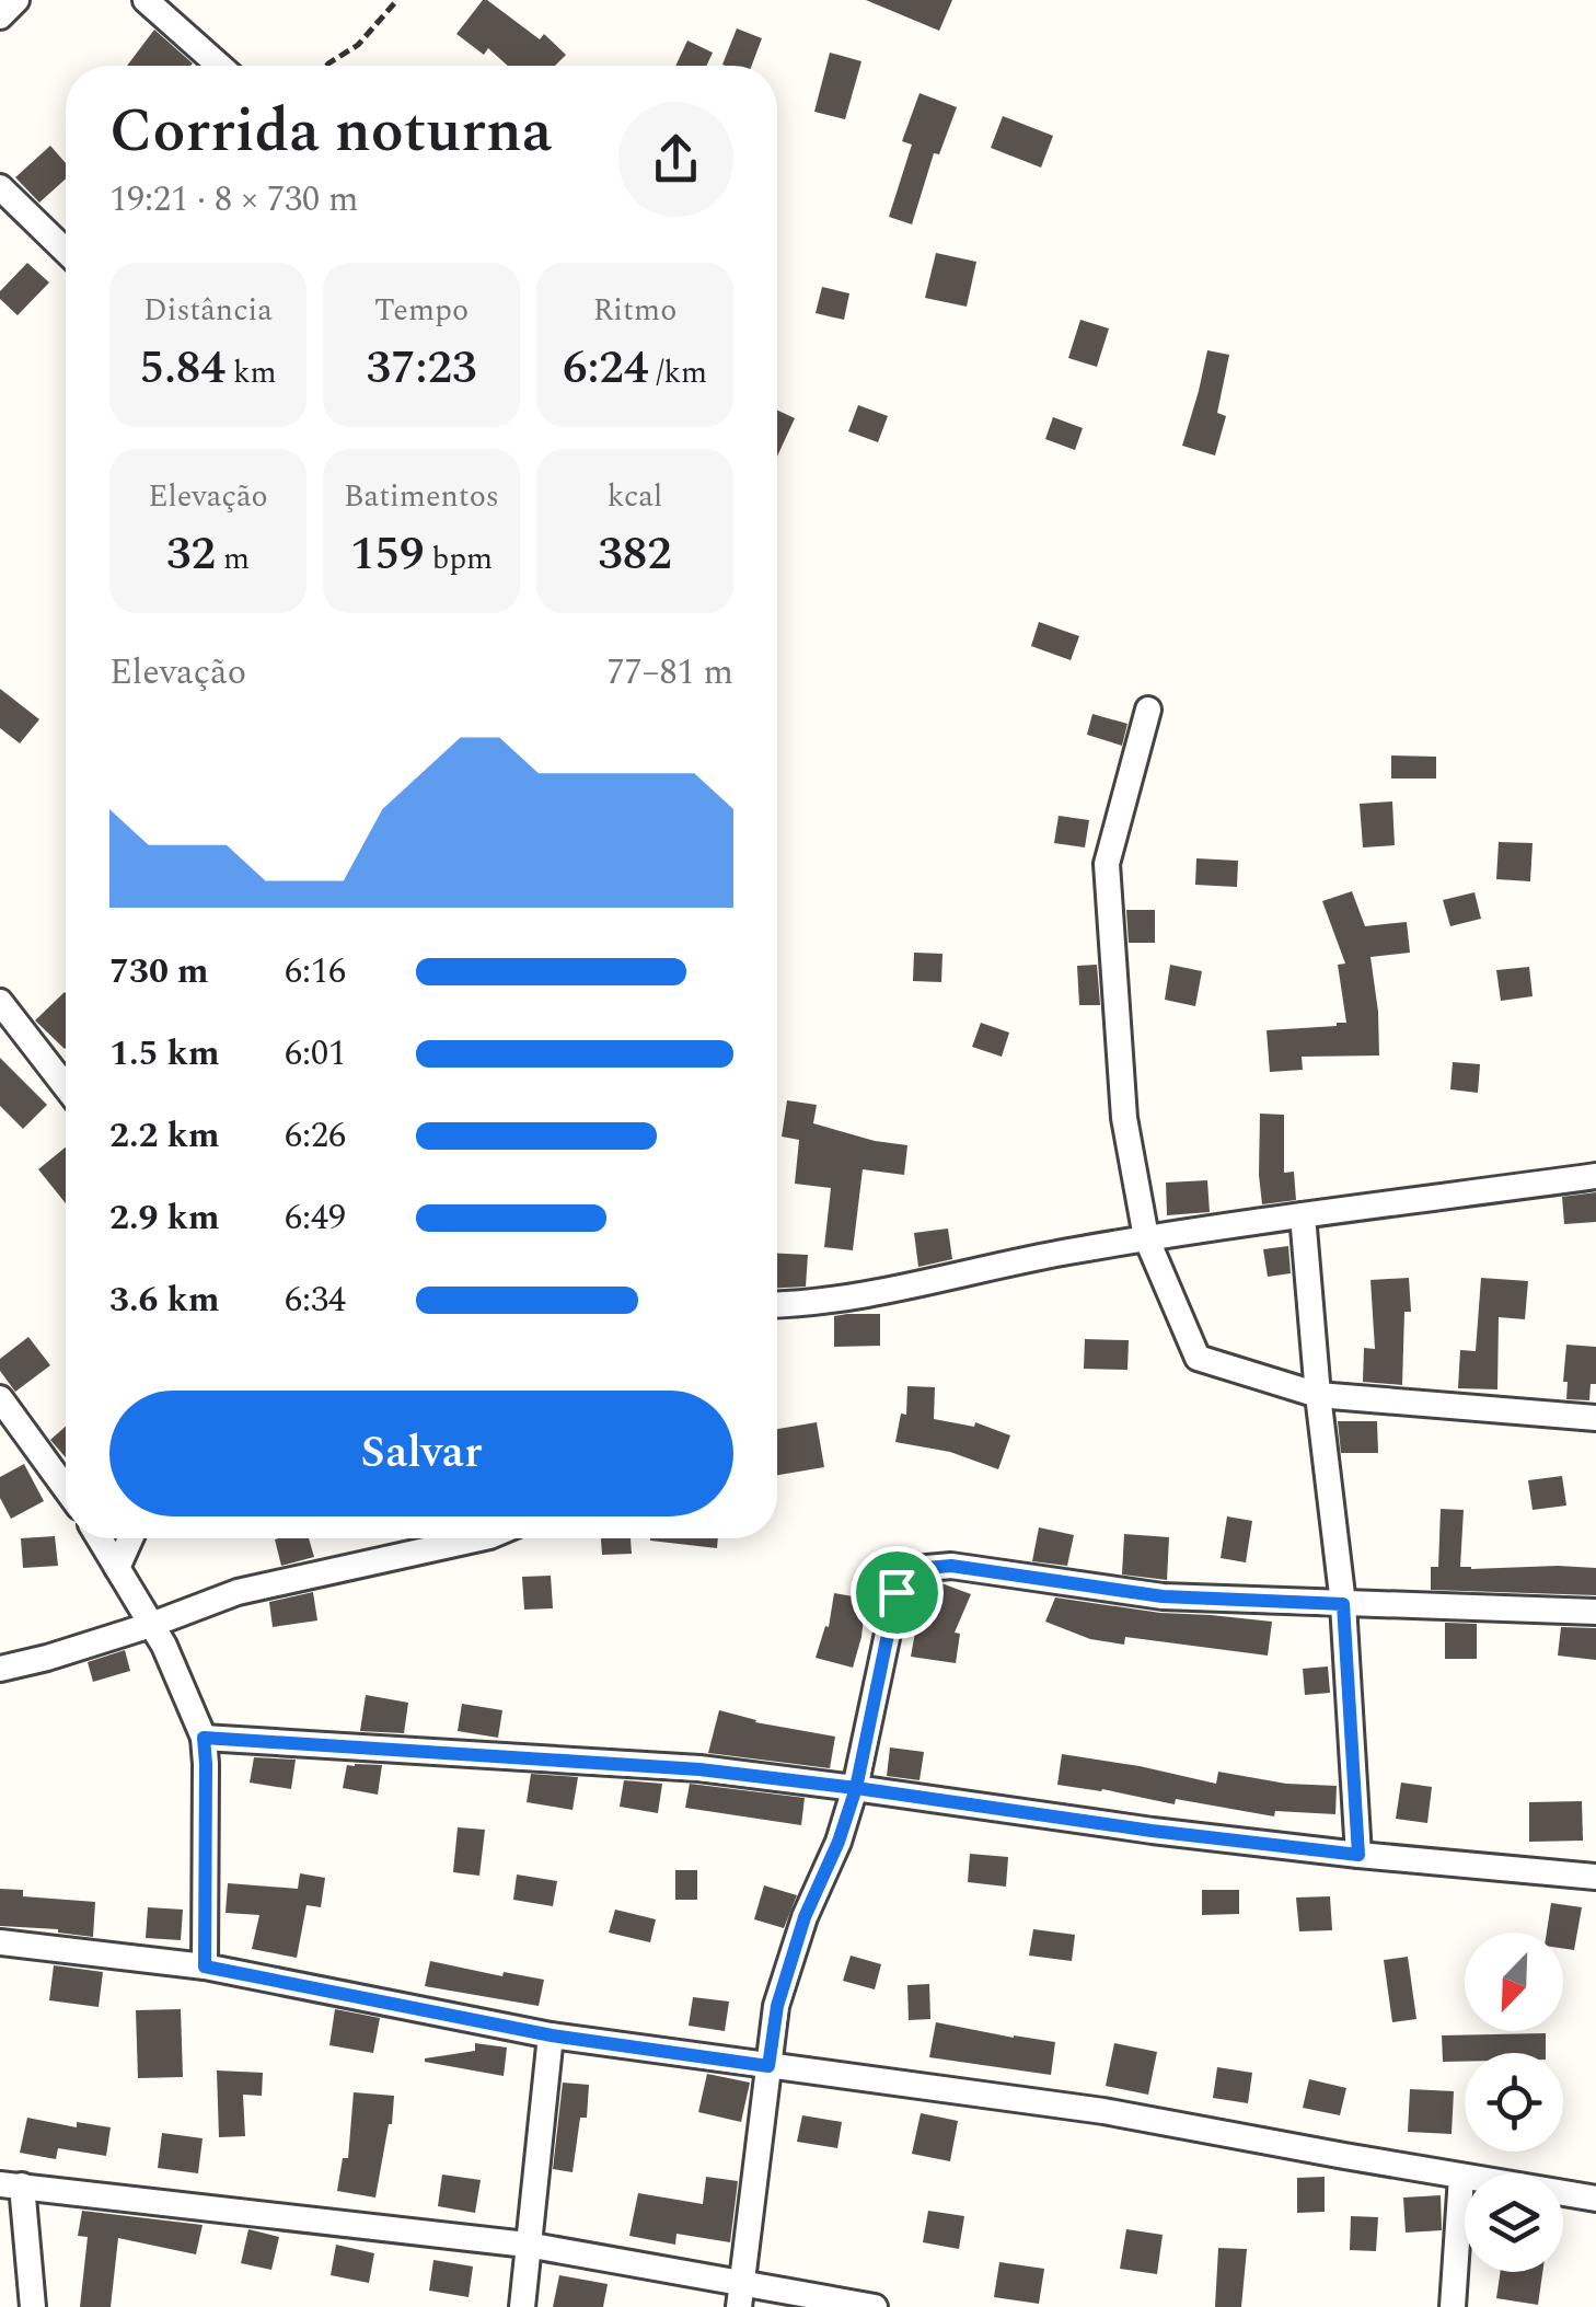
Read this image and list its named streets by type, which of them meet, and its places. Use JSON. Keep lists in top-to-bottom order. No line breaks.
{"north":"bottom left","page":{"heading":["Corrida noturna","19:21 · 8 × 730 m"],"stats":[["Distância","5.84 km"],["Tempo","37:23"],["Ritmo","6:24 /km"],["Elevação","32 m"],["Batimentos","159 bpm"],["kcal","382"]],"chart":["Elevação","77–81 m"],"list":[{"name":"730 m","note":"6:16"},{"name":"1.5 km","note":"6:01"},{"name":"2.2 km","note":"6:26"},{"name":"2.9 km","note":"6:49"},{"name":"3.6 km","note":"6:34"}],"buttons":"Salvar"}}
